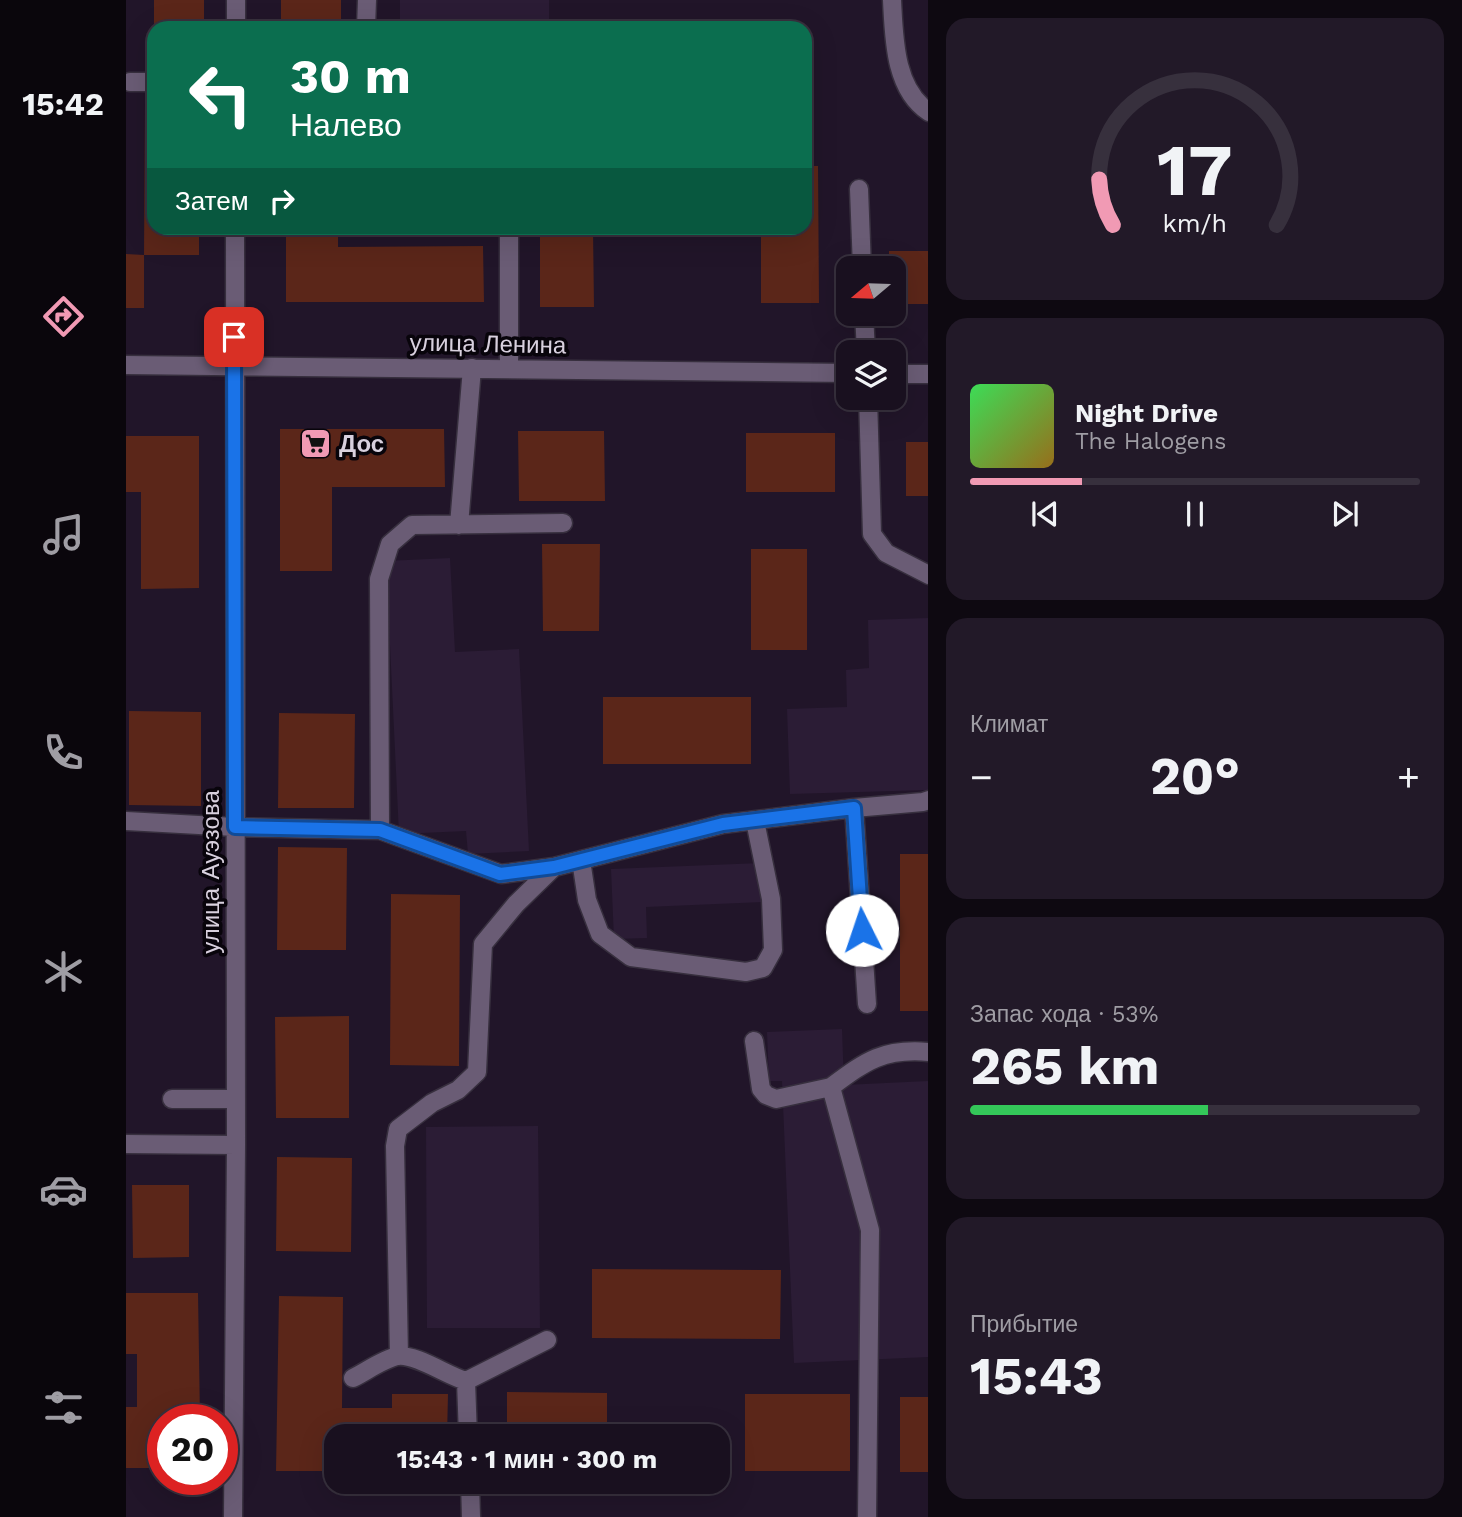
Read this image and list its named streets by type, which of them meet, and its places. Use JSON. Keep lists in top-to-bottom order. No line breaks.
{"streets":{"street":["улица Ленина","улица Ауэзова"]},"crossings":[["улица Ленина","улица Ауэзова"]],"places":{"supermarket":["Дос"]},"north":"left","page":{"tabs":"15:42","turn":["30 m","Налево"],"then":"Затем","song":["Night Drive","The Halogens"],"tile":["Климат",["Запас хода · 53%","265 km"],["Прибытие","15:43"]],"heat":["−","20°","+"],"limit":"20","trip":"15:43 · 1 мин · 300 m","gauge":["17","km/h"]}}
